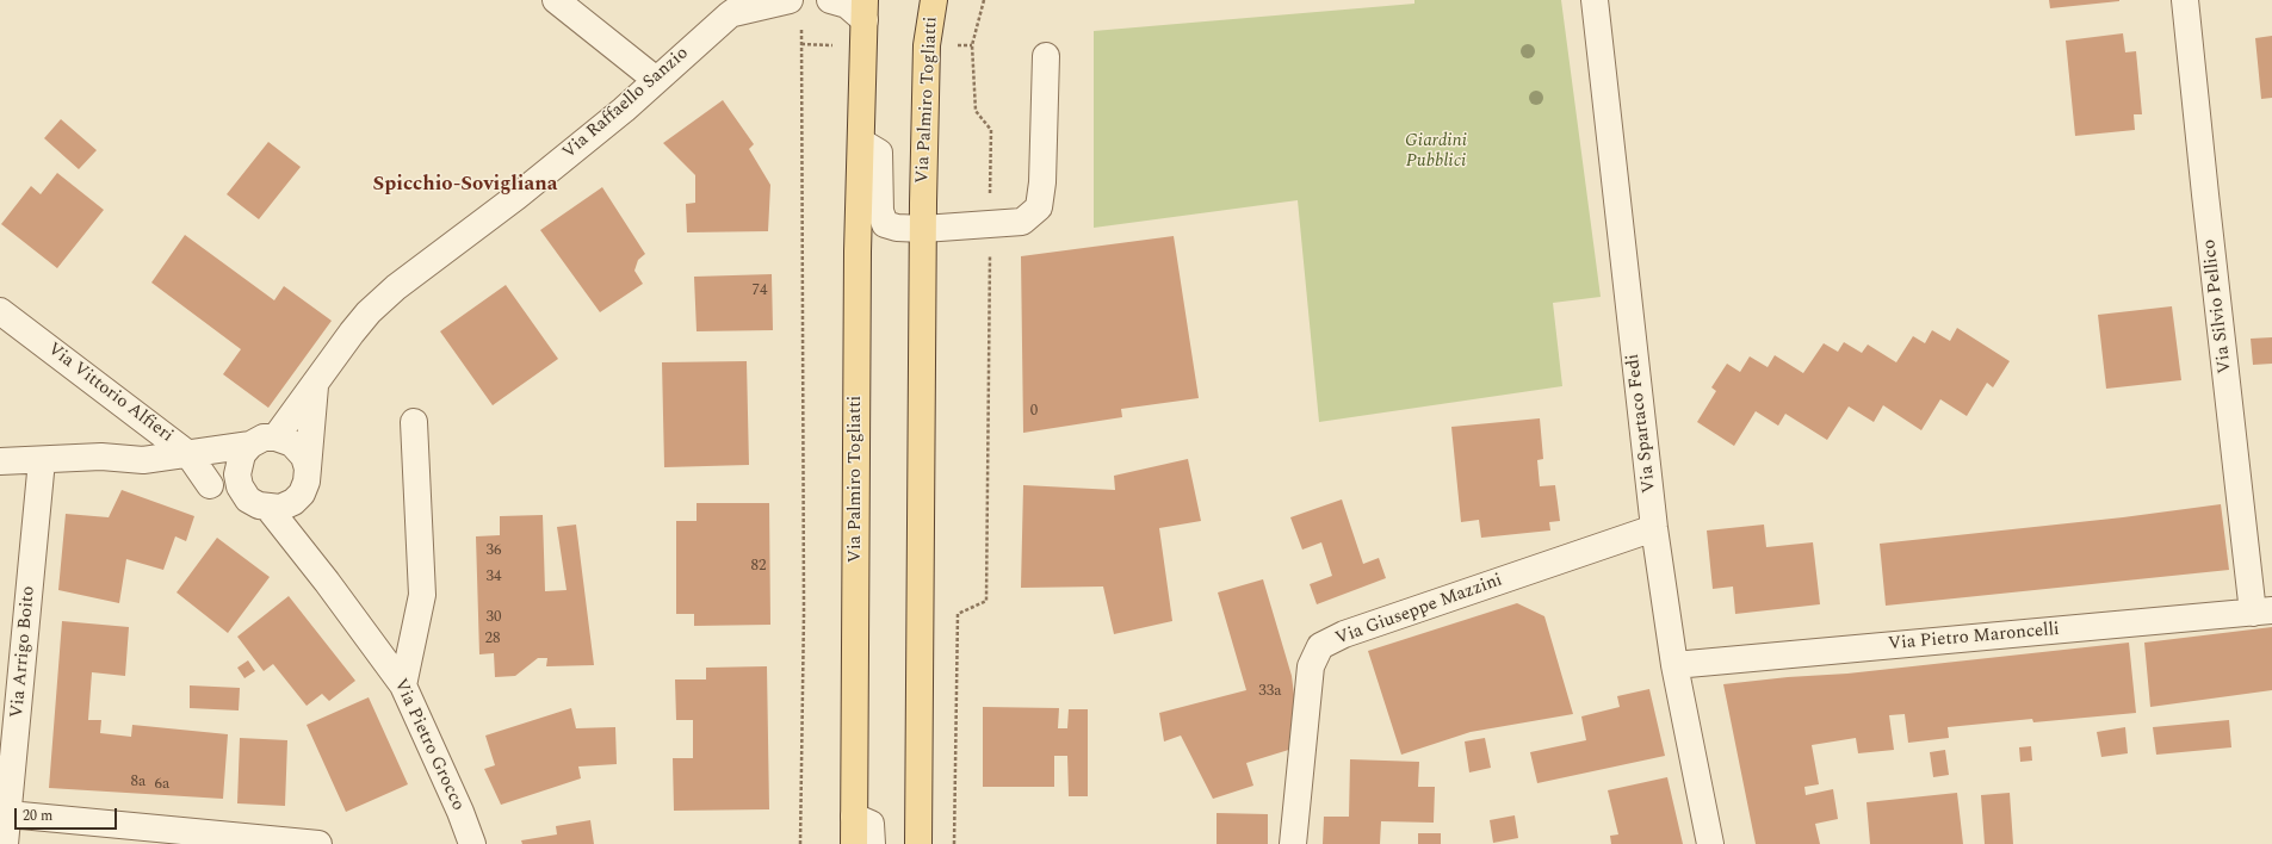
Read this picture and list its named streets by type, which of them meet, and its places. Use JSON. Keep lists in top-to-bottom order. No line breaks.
{"streets":{"main road":["Via Palmiro Togliatti"],"street":["Via Raffaello Sanzio","Via Silvio Pellico","Via Vittorio Alfieri","Via Spartaco Fedi","Via Giuseppe Mazzini","Via Pietro Maroncelli","Via Arrigo Boito","Via Pietro Grocco"]},"crossings":[["Via Raffaello Sanzio","Via Pietro Grocco"],["Via Silvio Pellico","Via Pietro Maroncelli"],["Via Spartaco Fedi","Via Giuseppe Mazzini"],["Via Spartaco Fedi","Via Pietro Maroncelli"]],"districts":["Spicchio-Sovigliana"],"parks":["Giardini Pubblici"],"house_numbers":["74","0","36","82","34","30","28","33a","8a","6a"],"scale_bar":"20 m"}
